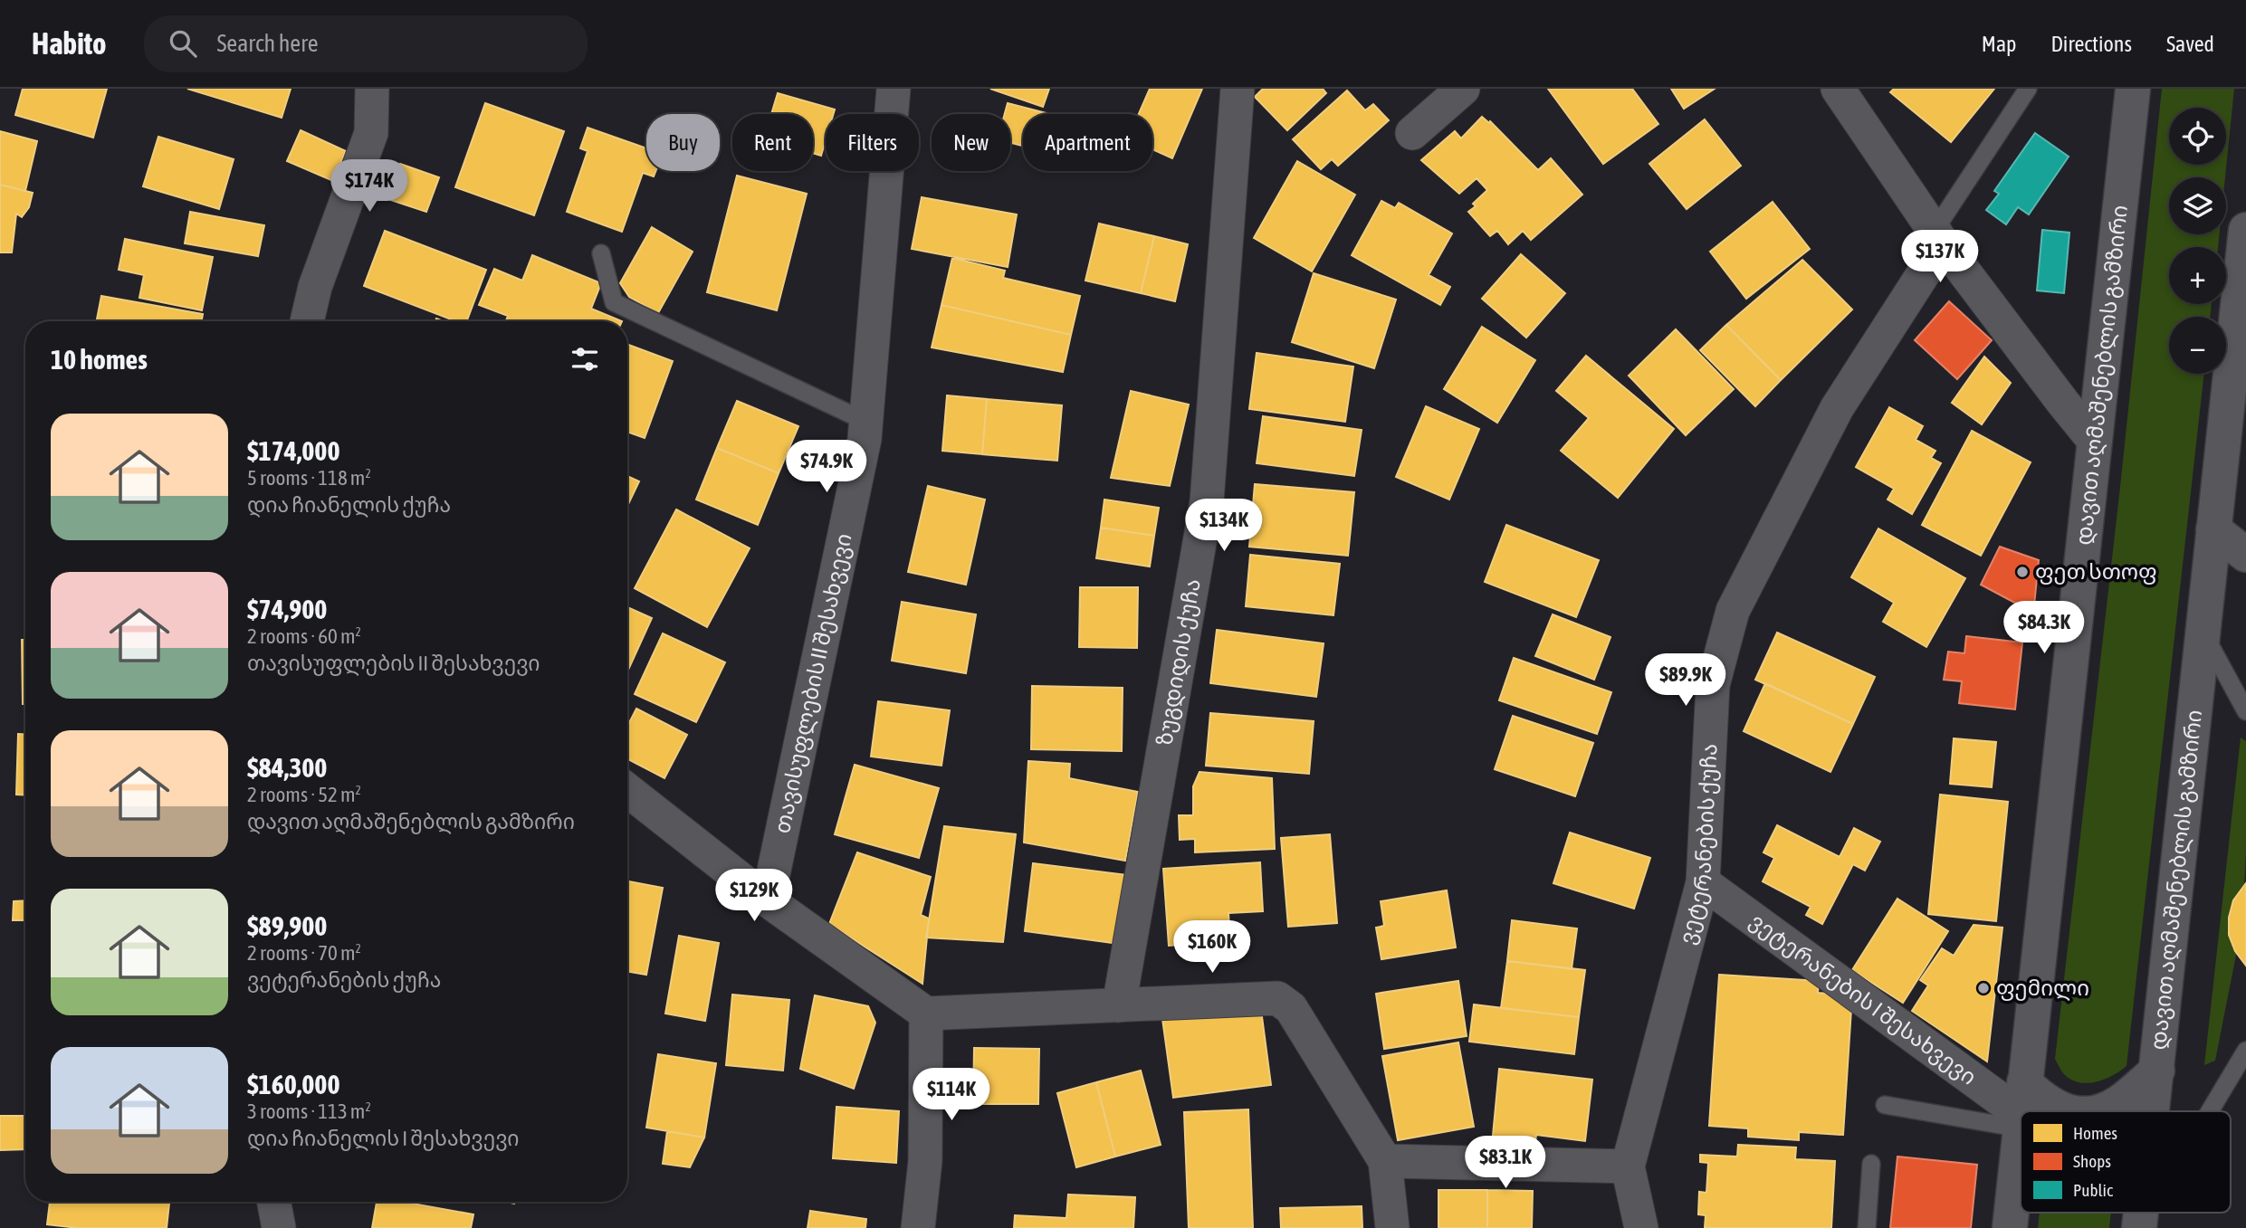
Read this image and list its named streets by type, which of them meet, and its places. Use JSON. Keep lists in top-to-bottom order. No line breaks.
{"streets":{"main road":["დავით აღმაშენებლის გამზირი"],"street":["ზუგდიდის ქუჩა","თავისუფლების II შესახვევი","ვეტერანების ქუჩა","ვეტერანების I შესახვევი"]},"crossings":[["დავით აღმაშენებლის გამზირი","ვეტერანების I შესახვევი"],["ვეტერანების ქუჩა","ვეტერანების I შესახვევი"]],"places":["ფეთ სთოფ","ფემილი"],"legend":["Homes","Shops","Public"],"page":{"header":"Habito","search":"Search here","nav":["Map","Directions","Saved"],"map_buttons":["+","−"],"chip":["Buy","Rent","Filters","New","Apartment"],"price":["$174K","$137K","$74.9K","$134K","$84.3K","$89.9K","$129K","$160K","$114K","$83.1K"],"heading":"10 homes","list":[{"name":"$174,000","note":"5 rooms · 118 m² · დია ჩიანელის ქუჩა"},{"name":"$74,900","note":"2 rooms · 60 m² · თავისუფლების II შესახვევი"},{"name":"$84,300","note":"2 rooms · 52 m² · დავით აღმაშენებლის გამზირი"},{"name":"$89,900","note":"2 rooms · 70 m² · ვეტერანების ქუჩა"},{"name":"$160,000","note":"3 rooms · 113 m² · დია ჩიანელის I შესახვევი"}]}}
